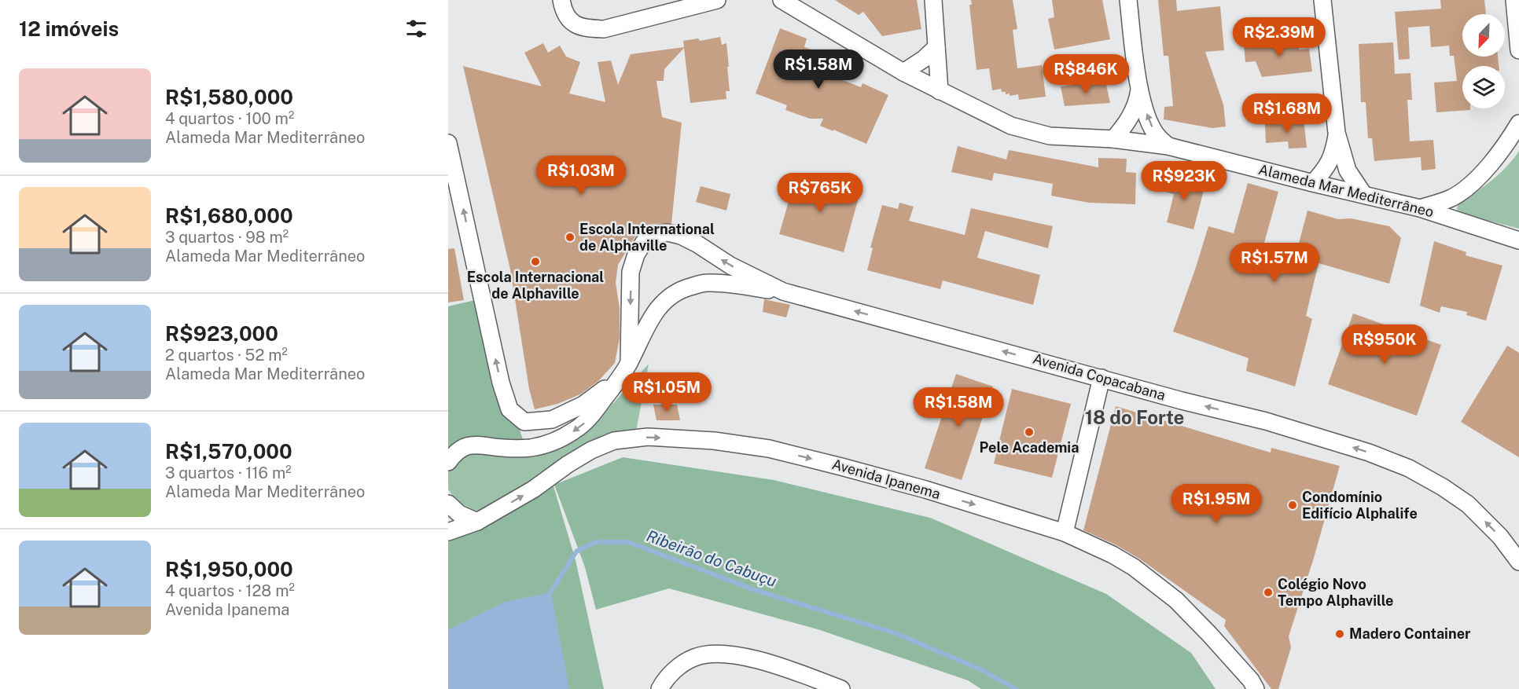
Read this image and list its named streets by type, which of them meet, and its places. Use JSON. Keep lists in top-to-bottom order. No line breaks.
{"streets":{"street":["Alameda Mar Mediterrâneo","Avenida Copacabana","Avenida Ipanema"]},"one_way":["Avenida Copacabana","Avenida Ipanema"],"districts":["18 do Forte"],"water":["Ribeirão do Cabuçu"],"places":["Escola International de Alphaville","Escola Internacional de Alphaville","Pele Academia","Condomínio Edifício Alphalife","Colégio Novo Tempo Alphaville","Madero Container"],"north":"bottom left","page":{"heading":"12 imóveis","price":["R$2.39M","R$1.58M","R$846K","R$1.68M","R$1.03M","R$923K","R$765K","R$1.57M","R$950K","R$1.05M","R$1.58M","R$1.95M"],"list":[{"name":"R$1,580,000","note":"4 quartos · 100 m² · Alameda Mar Mediterrâneo"},{"name":"R$1,680,000","note":"3 quartos · 98 m² · Alameda Mar Mediterrâneo"},{"name":"R$923,000","note":"2 quartos · 52 m² · Alameda Mar Mediterrâneo"},{"name":"R$1,570,000","note":"3 quartos · 116 m² · Alameda Mar Mediterrâneo"},{"name":"R$1,950,000","note":"4 quartos · 128 m² · Avenida Ipanema"}]}}
